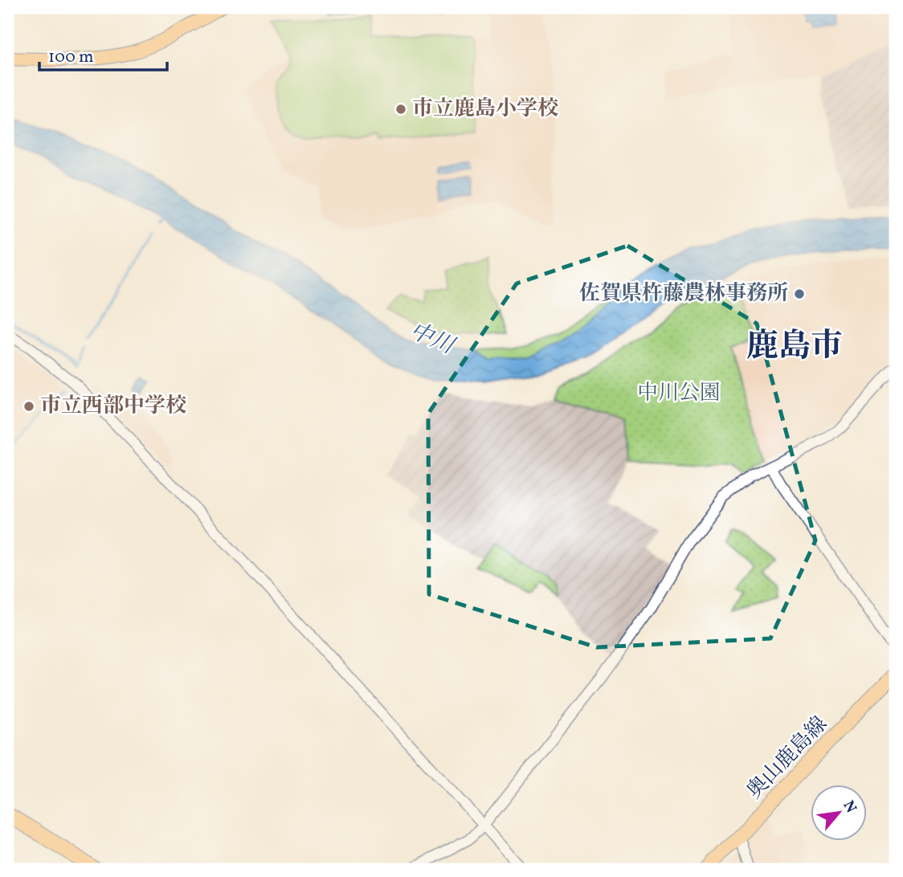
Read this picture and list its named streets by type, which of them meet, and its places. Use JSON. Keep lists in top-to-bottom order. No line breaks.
{"streets":{"main road":["奥山鹿島線"]},"districts":["鹿島市"],"water":["中川"],"parks":["中川公園"],"places":["市立鹿島小学校","佐賀県杵藤農林事務所","市立西部中学校"],"scale_bar":"100 m","north":"top right"}
